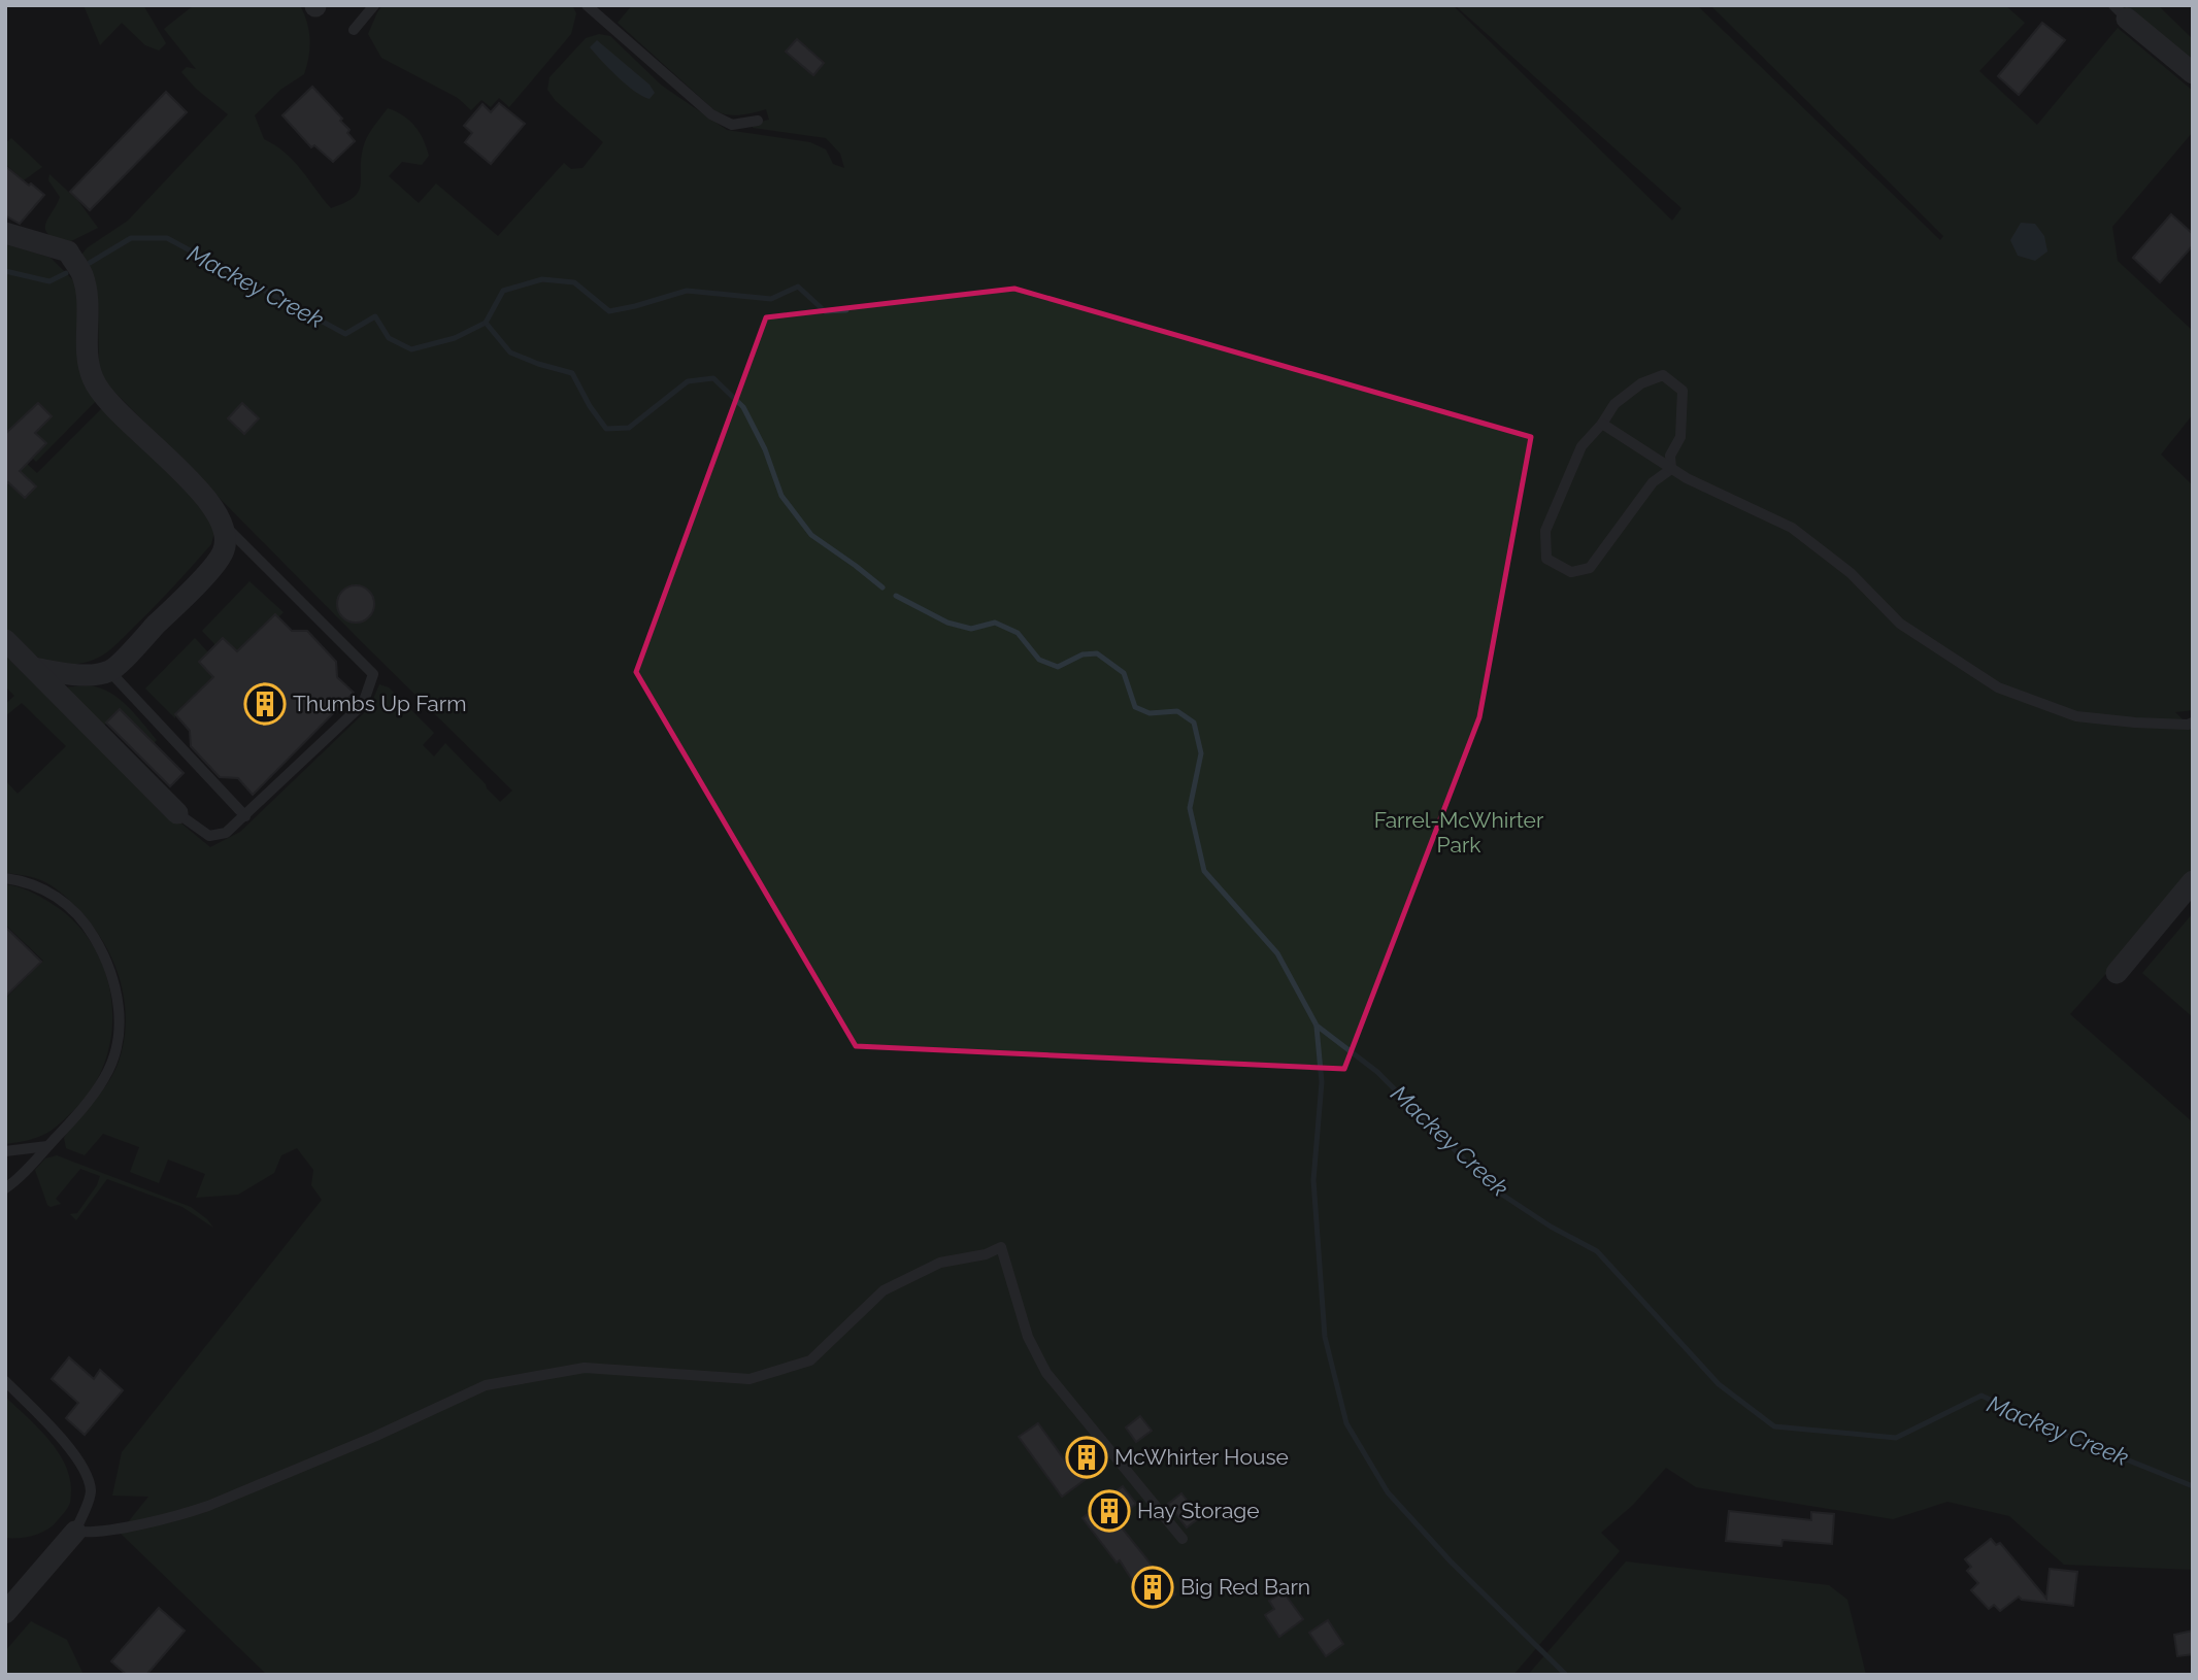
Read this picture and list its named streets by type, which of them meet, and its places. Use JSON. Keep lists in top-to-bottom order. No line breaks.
{"water":["Mackey Creek"],"parks":["Farrel-McWhirter Park"],"places":{"building":["Thumbs Up Farm","McWhirter House","Hay Storage","Big Red Barn"]}}
